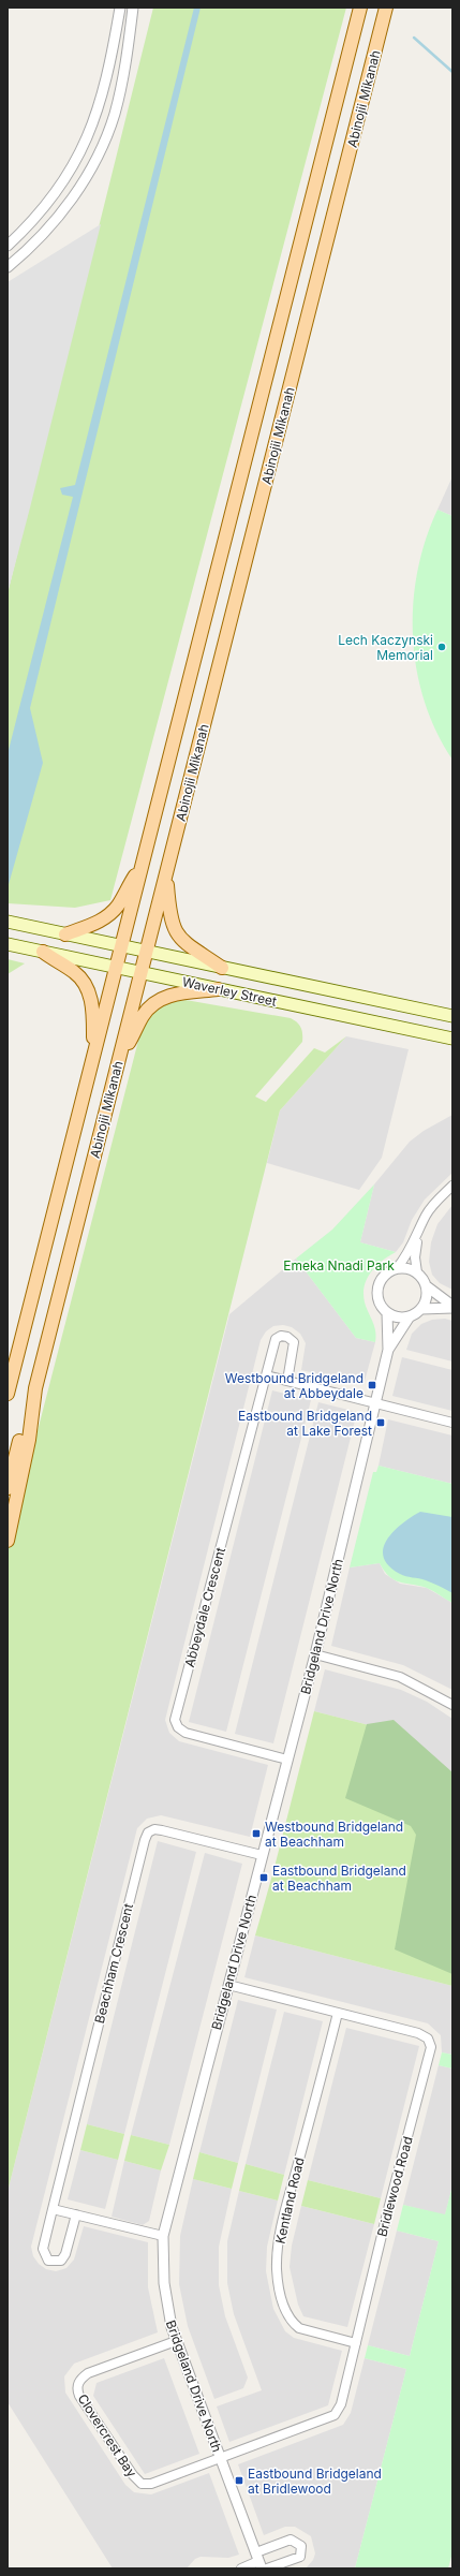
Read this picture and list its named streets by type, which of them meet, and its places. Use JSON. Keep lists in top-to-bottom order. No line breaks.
{"streets":{"main road":["Abinojii Mikanah","Waverley Street"],"street":["Abbeydale Crescent","Bridgeland Drive North","Beachham Crescent","Bridlewood Road","Kentland Road","Clovercrest Bay"]},"crossings":[["Abinojii Mikanah","Waverley Street"],["Abbeydale Crescent","Bridgeland Drive North"],["Bridgeland Drive North","Beachham Crescent"],["Bridgeland Drive North","Bridlewood Road"],["Bridgeland Drive North","Clovercrest Bay"],["Bridlewood Road","Kentland Road"],["Bridlewood Road","Clovercrest Bay"]],"parks":["Emeka Nnadi Park"],"places":{"other":["Lech Kaczynski Memorial"],"transit":["Westbound Bridgeland at Abbeydale","Eastbound Bridgeland at Lake Forest","Westbound Bridgeland at Beachham","Eastbound Bridgeland at Beachham","Eastbound Bridgeland at Bridlewood"]}}
